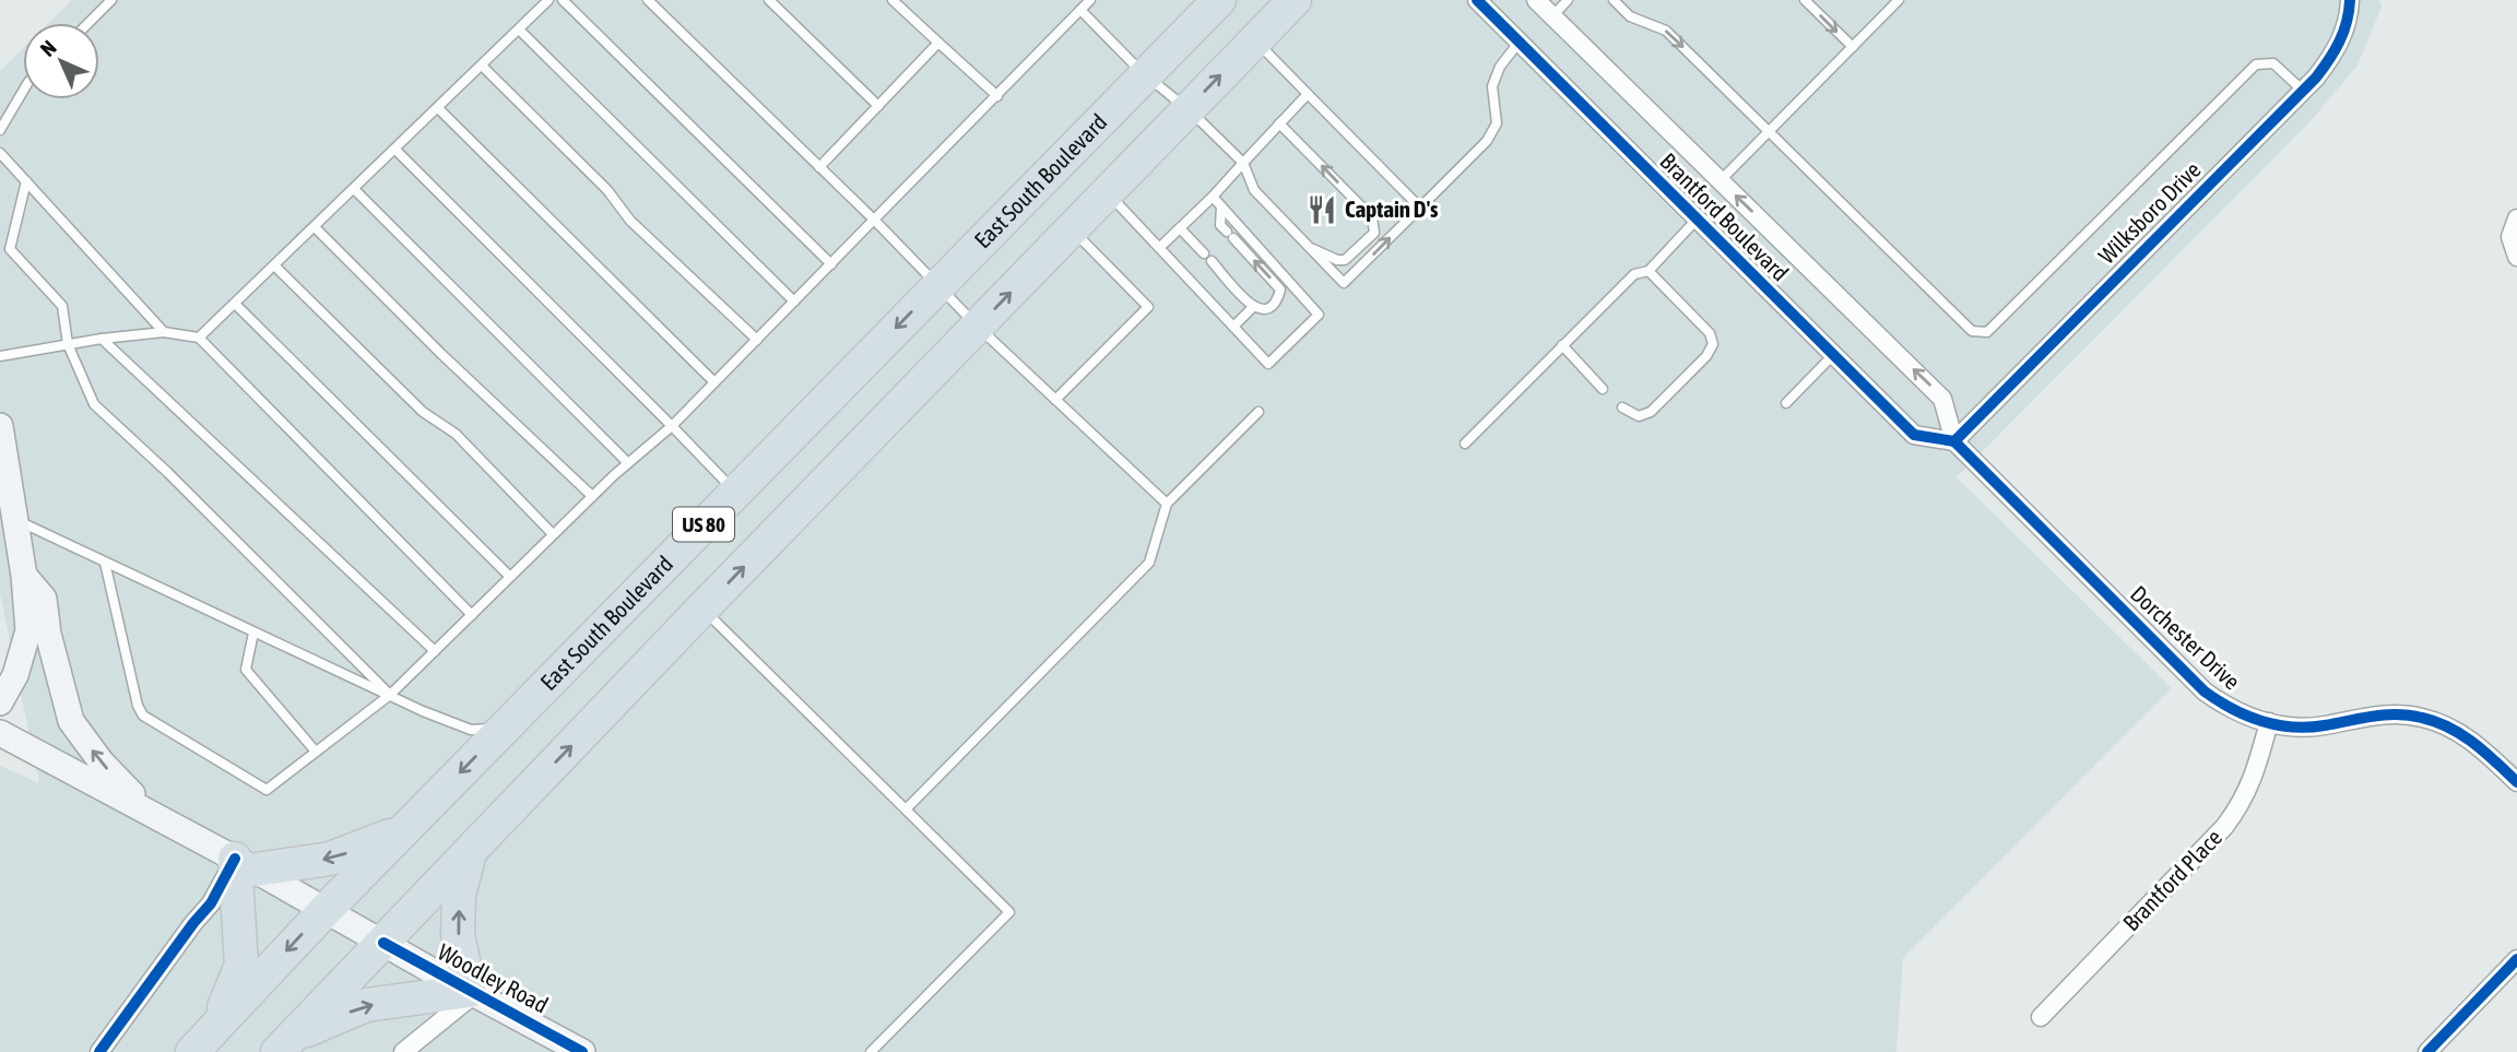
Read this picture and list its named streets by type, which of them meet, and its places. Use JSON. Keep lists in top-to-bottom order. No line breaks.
{"streets":{"highway":["East South Boulevard","US 80"],"main road":["Woodley Road"],"street":["Wilksboro Drive","Brantford Boulevard","Dorchester Drive","Brantford Place"]},"crossings":[["East South Boulevard","Woodley Road"],["Wilksboro Drive","Brantford Boulevard"],["Wilksboro Drive","Dorchester Drive"],["Brantford Boulevard","Dorchester Drive"],["US 80","Woodley Road"],["Dorchester Drive","Brantford Place"]],"places":{"restaurant":["Captain D's"]},"north":"top left"}
